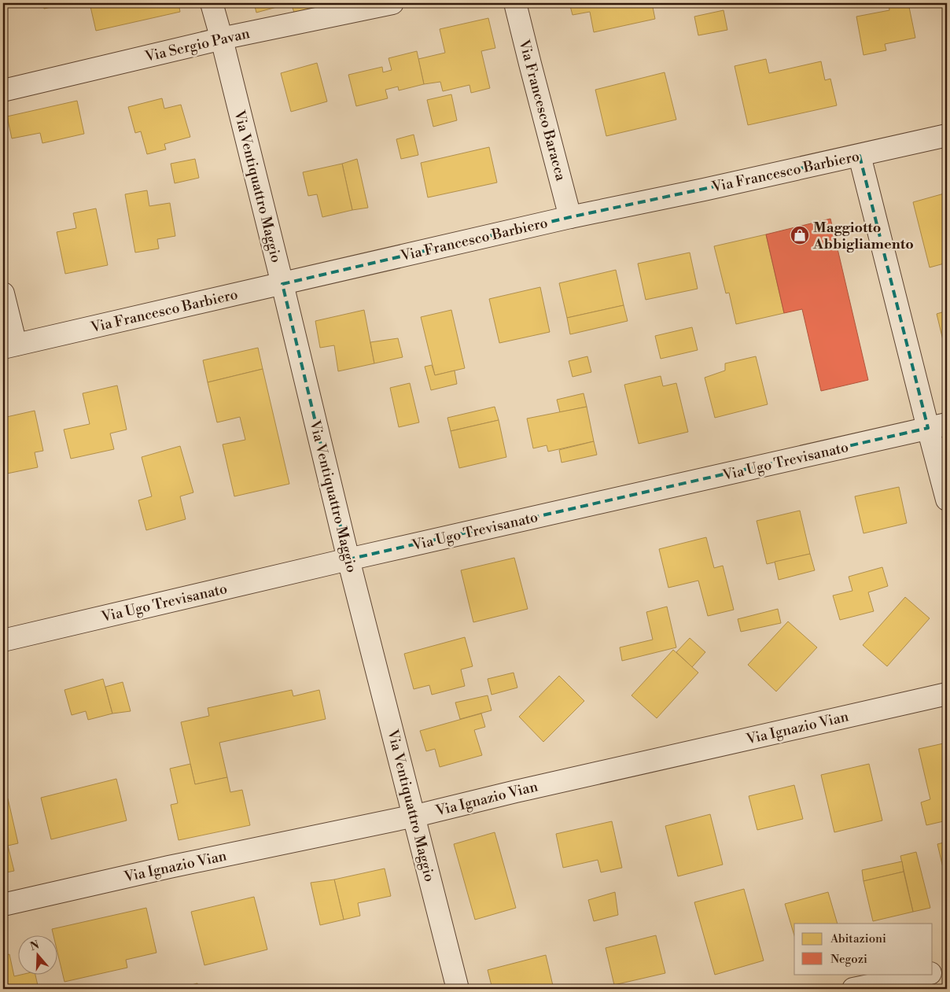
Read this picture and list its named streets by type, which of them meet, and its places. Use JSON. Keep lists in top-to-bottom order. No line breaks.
{"streets":{"street":["Via Sergio Pavan","Via Francesco Baracca","Via Francesco Barbiero","Via Ventiquattro Maggio","Via Ugo Trevisanato","Via Ignazio Vian"]},"crossings":[["Via Sergio Pavan","Via Ventiquattro Maggio"],["Via Francesco Baracca","Via Francesco Barbiero"],["Via Francesco Barbiero","Via Ventiquattro Maggio"],["Via Ventiquattro Maggio","Via Ugo Trevisanato"],["Via Ventiquattro Maggio","Via Ignazio Vian"]],"places":{"shop":["Maggiotto Abbigliamento"]},"legend":["Abitazioni","Negozi"],"north":"top"}
